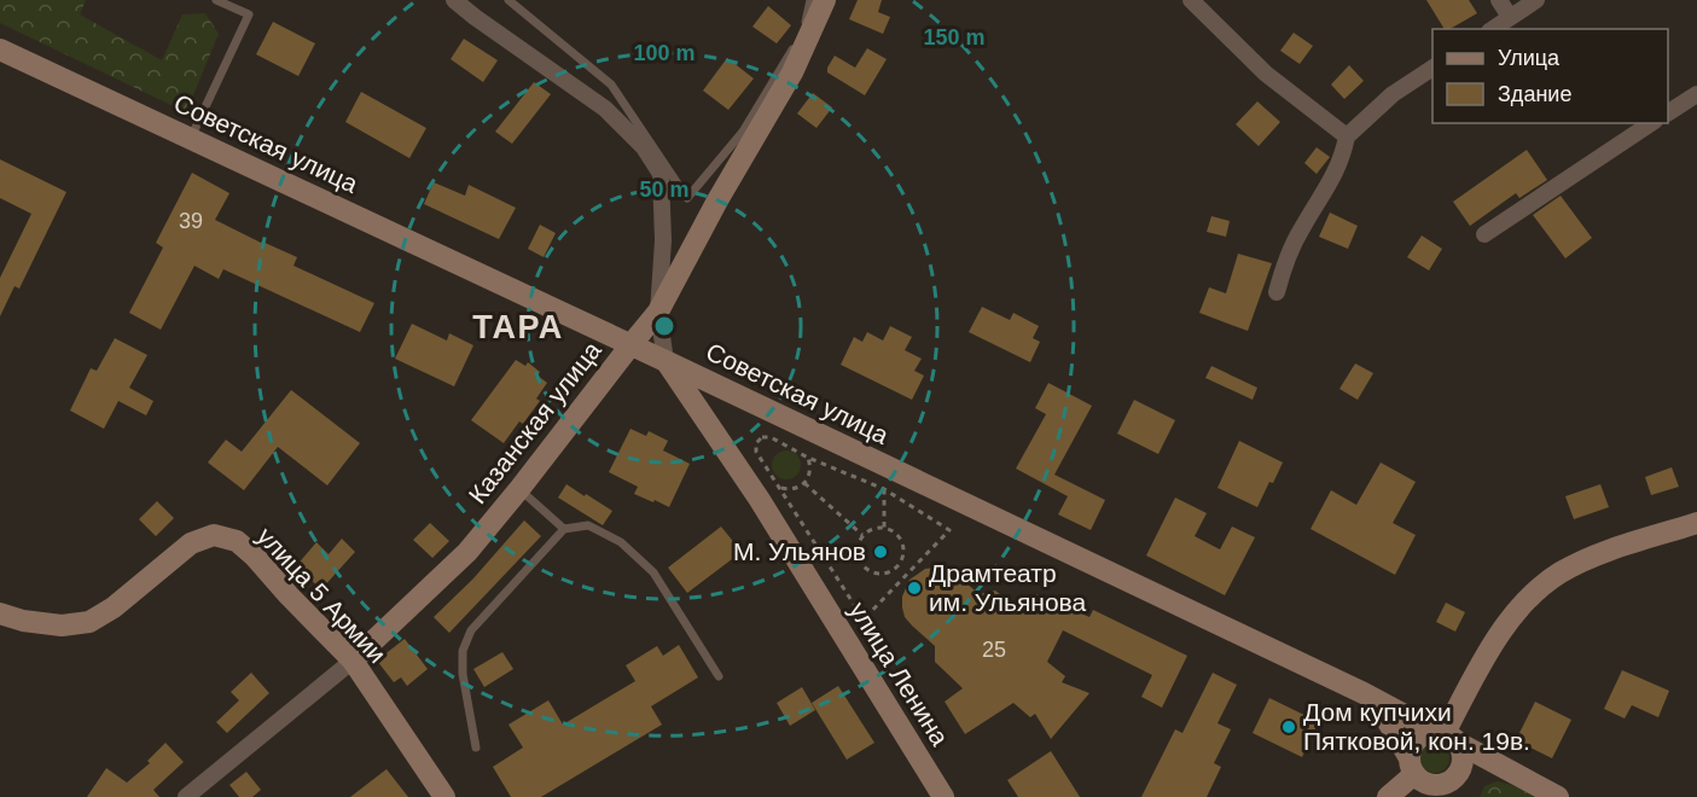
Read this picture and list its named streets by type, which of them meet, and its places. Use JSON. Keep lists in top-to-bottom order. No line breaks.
{"streets":{"main road":["Советская улица","Казанская улица","улица 5 Армии","улица Ленина"]},"crossings":[["Советская улица","Казанская улица"],["Советская улица","улица Ленина"],["Казанская улица","улица 5 Армии"]],"districts":["ТАРА"],"places":["М. Ульянов","Драмтеатр им. Ульянова","Дом купчихи Пятковой, кон. 19в."],"house_numbers":["39","25"],"legend":["Улица","Здание"],"rings":["150 m","100 m","50 m"]}
